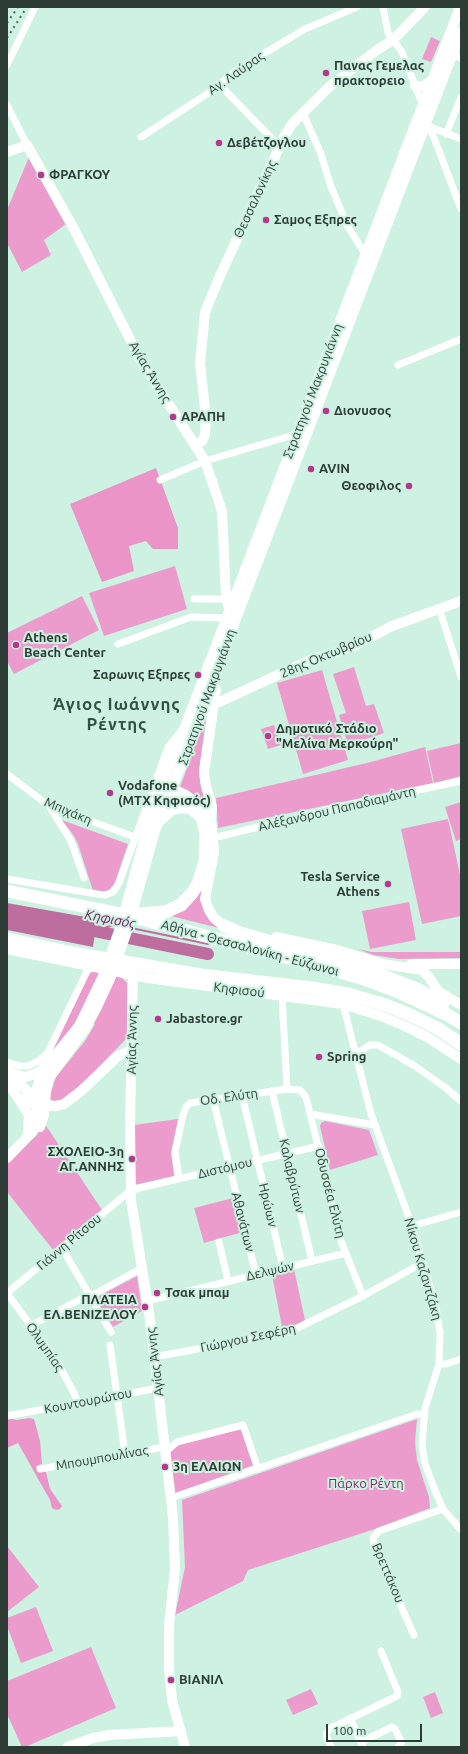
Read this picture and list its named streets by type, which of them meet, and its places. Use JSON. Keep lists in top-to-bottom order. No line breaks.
{"streets":{"highway":["Αθήνα - Θεσσαλονίκη - Εύζωνοι"],"street":["Αγ. Λαύρας","Θεσσαλονίκης","Αγίας Άννης","Στρατηγού Μακρυγιάννη","28ης Οκτωβρίου","Αλέξανδρου Παπαδιαμάντη","Μπιχάκη","Κηφισού","Οδ. Ελύτη","Διστόμου","Καλαβρύτων","Οδυσσέα Ελύτη","Ηρώων","Αθανάτων","Γιάννη Ρίτσου","Νίκου Καζαντζάκη","Δελψών","Γιώργου Σεφέρη","Ολυμπίας","Κουντουρώτου","Μπουμπουλίνας","Βρεττάκου"]},"crossings":[["Θεσσαλονίκης","Αγίας Άννης"],["Αγίας Άννης","Στρατηγού Μακρυγιάννη"],["Αγίας Άννης","Κηφισού"],["Αγίας Άννης","Διστόμου"],["Αγίας Άννης","Γιάννη Ρίτσου"],["Αγίας Άννης","Δελψών"],["Αγίας Άννης","Γιώργου Σεφέρη"],["Αγίας Άννης","Κουντουρώτου"],["Αγίας Άννης","Μπουμπουλίνας"],["Στρατηγού Μακρυγιάννη","28ης Οκτωβρίου"],["Κηφισού","Νίκου Καζαντζάκη"],["Οδ. Ελύτη","Διστόμου"],["Οδ. Ελύτη","Καλαβρύτων"],["Οδ. Ελύτη","Οδυσσέα Ελύτη"],["Οδ. Ελύτη","Ηρώων"],["Οδ. Ελύτη","Αθανάτων"],["Διστόμου","Καλαβρύτων"],["Διστόμου","Οδυσσέα Ελύτη"],["Διστόμου","Ηρώων"],["Διστόμου","Αθανάτων"],["Διστόμου","Γιάννη Ρίτσου"],["Καλαβρύτων","Δελψών"],["Οδυσσέα Ελύτη","Δελψών"],["Οδυσσέα Ελύτη","Γιώργου Σεφέρη"],["Ηρώων","Δελψών"],["Αθανάτων","Δελψών"],["Γιάννη Ρίτσου","Ολυμπίας"],["Νίκου Καζαντζάκη","Γιώργου Σεφέρη"],["Νίκου Καζαντζάκη","Βρεττάκου"],["Ολυμπίας","Κουντουρώτου"]],"districts":["Άγιος Ιωάννης Ρέντης"],"water":["Κηφισός"],"parks":["Πάρκο Ρέντη"],"places":["Πανας Γεμελας πρακτορειο","Δεβέτζογλου","ΦΡΑΓΚΟΥ","Σαμος Εξπρες","Διονυσος","ΑΡΑΠΗ","AVIN","Θεοφιλος","Athens Beach Center","Σαρωνις Εξπρες","Δημοτικό Στάδιο \"Μελίνα Μερκούρη\"","Vodafone (MTX Κηφισός)","Tesla Service Athens","Jabastore.gr","Spring","ΣΧΟΛΕΙΟ-3η ΑΓ.ΑΝΝΗΣ","Τσακ μπαμ","ΠΛΑΤΕΙΑ ΕΛ.ΒΕΝΙΖΕΛΟΥ","3η ΕΛΑΙΩΝ","ΒΙΑΝΙΛ"],"scale_bar":"100 m"}
